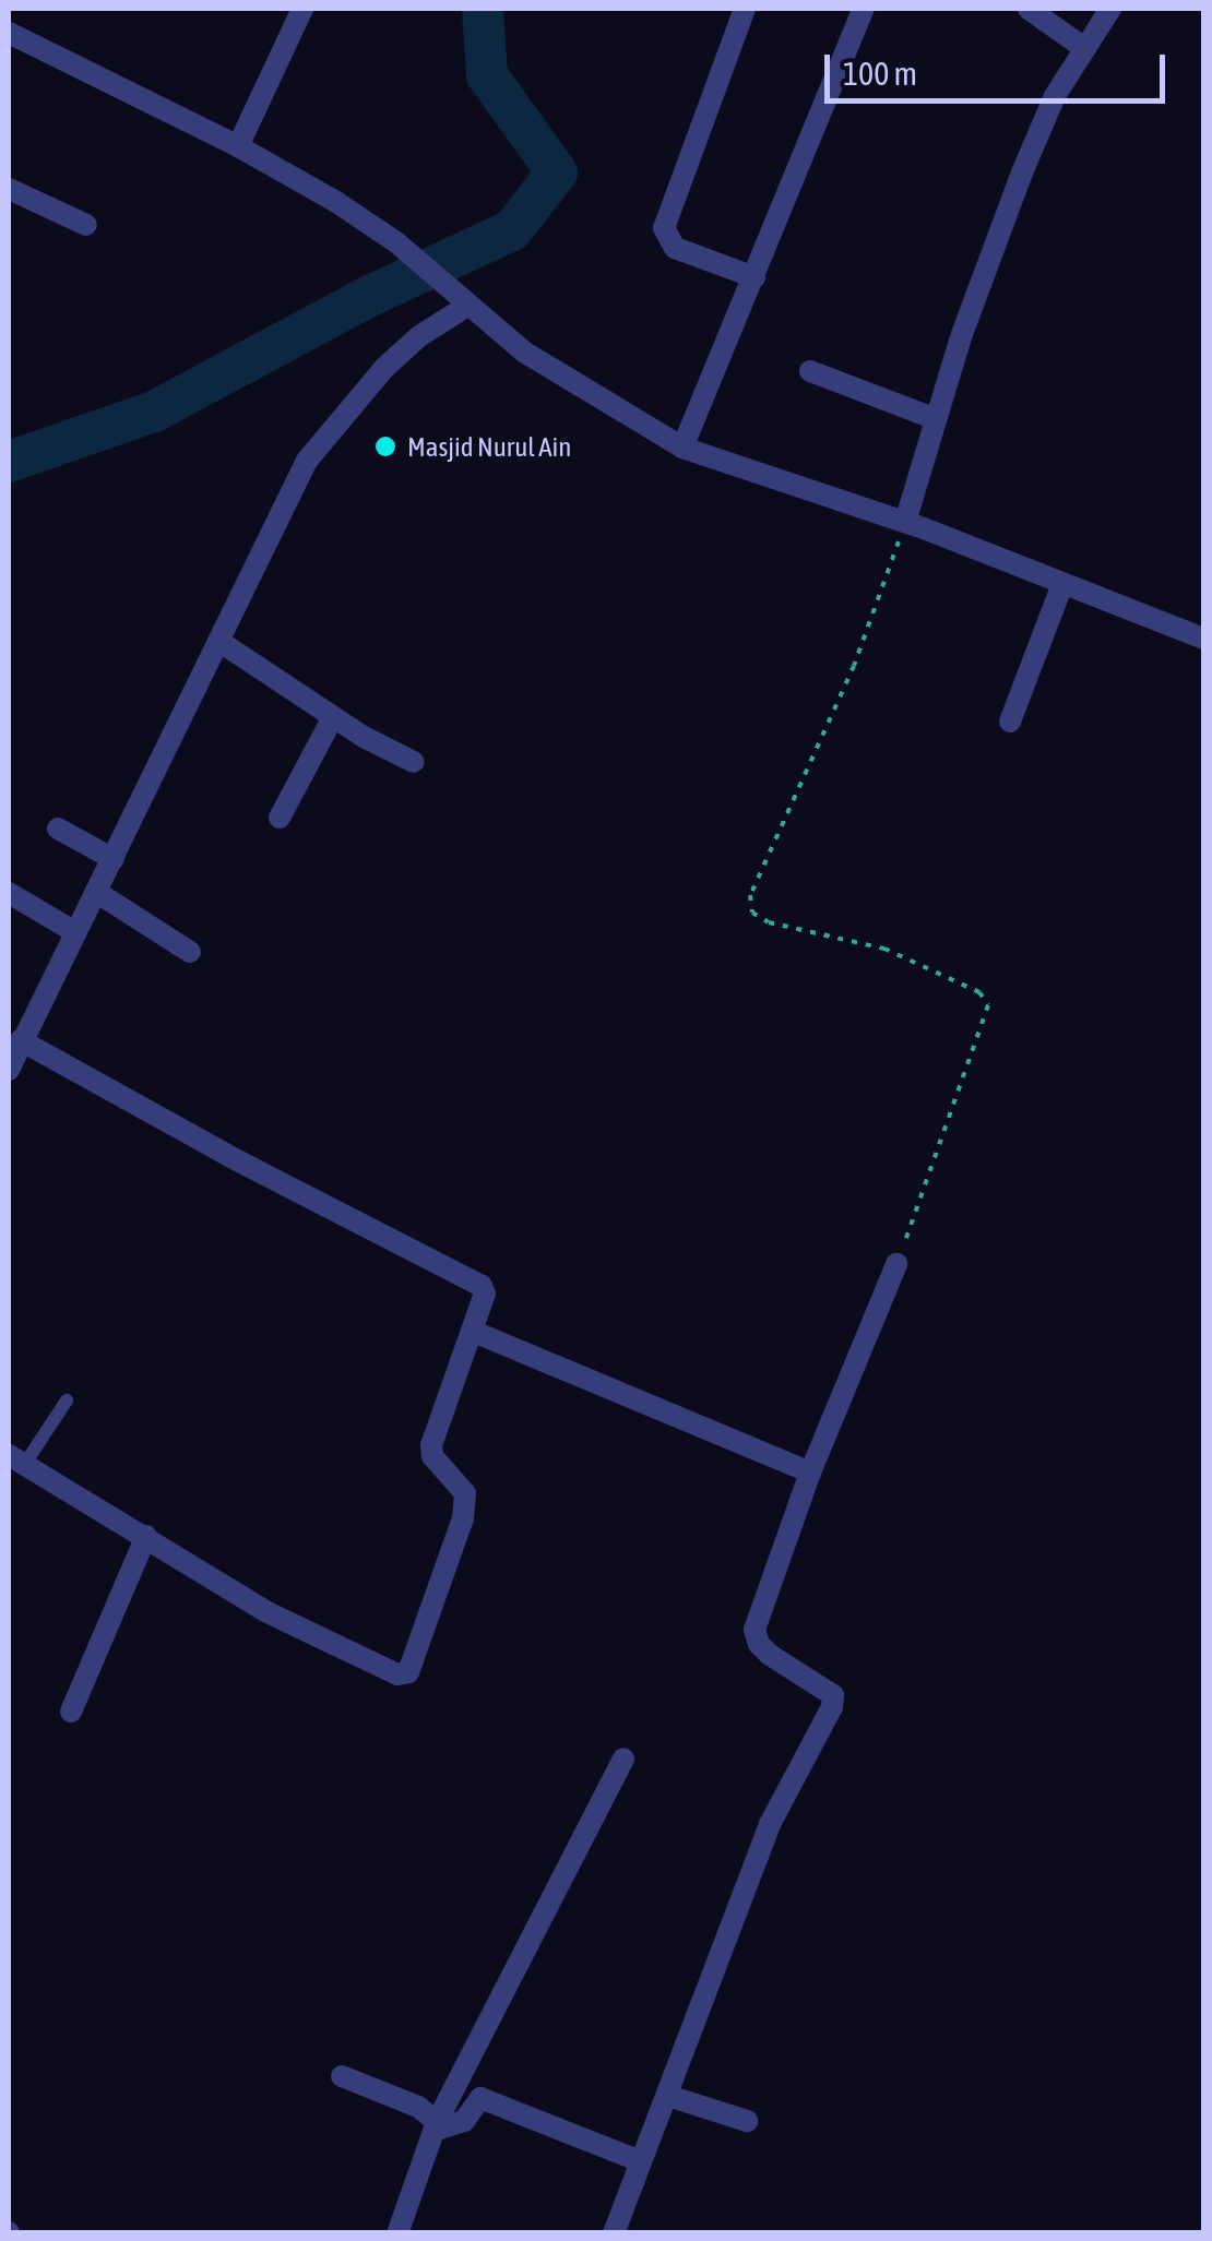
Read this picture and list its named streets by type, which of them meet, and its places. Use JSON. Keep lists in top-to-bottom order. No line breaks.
{"places":["Masjid Nurul Ain"],"scale_bar":"100 m"}
